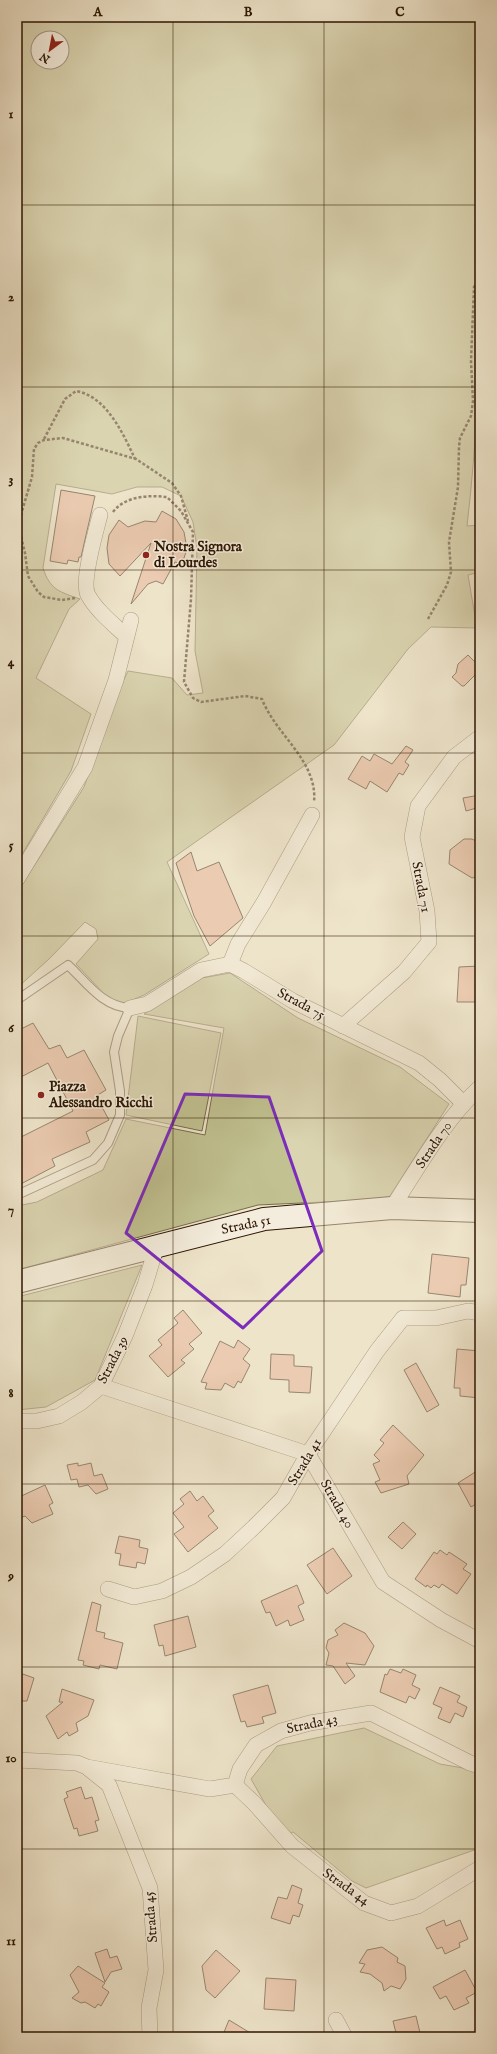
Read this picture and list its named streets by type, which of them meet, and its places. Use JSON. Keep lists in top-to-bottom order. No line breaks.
{"streets":{"street":["Strada 71","Strada 75","Strada 70","Strada 51","Strada 39","Strada 41","Strada 40","Strada 43","Strada 44","Strada 45"]},"crossings":[["Strada 71","Strada 75"],["Strada 75","Strada 70"],["Strada 70","Strada 51"],["Strada 51","Strada 39"],["Strada 41","Strada 40"],["Strada 43","Strada 44"]],"places":["Nostra Signora di Lourdes","Piazza Alessandro Ricchi"],"north":"bottom left","grid":{"columns":["A","B","C"],"rows":["1","2","3","4","5","6","7","8","9","10","11"]}}
